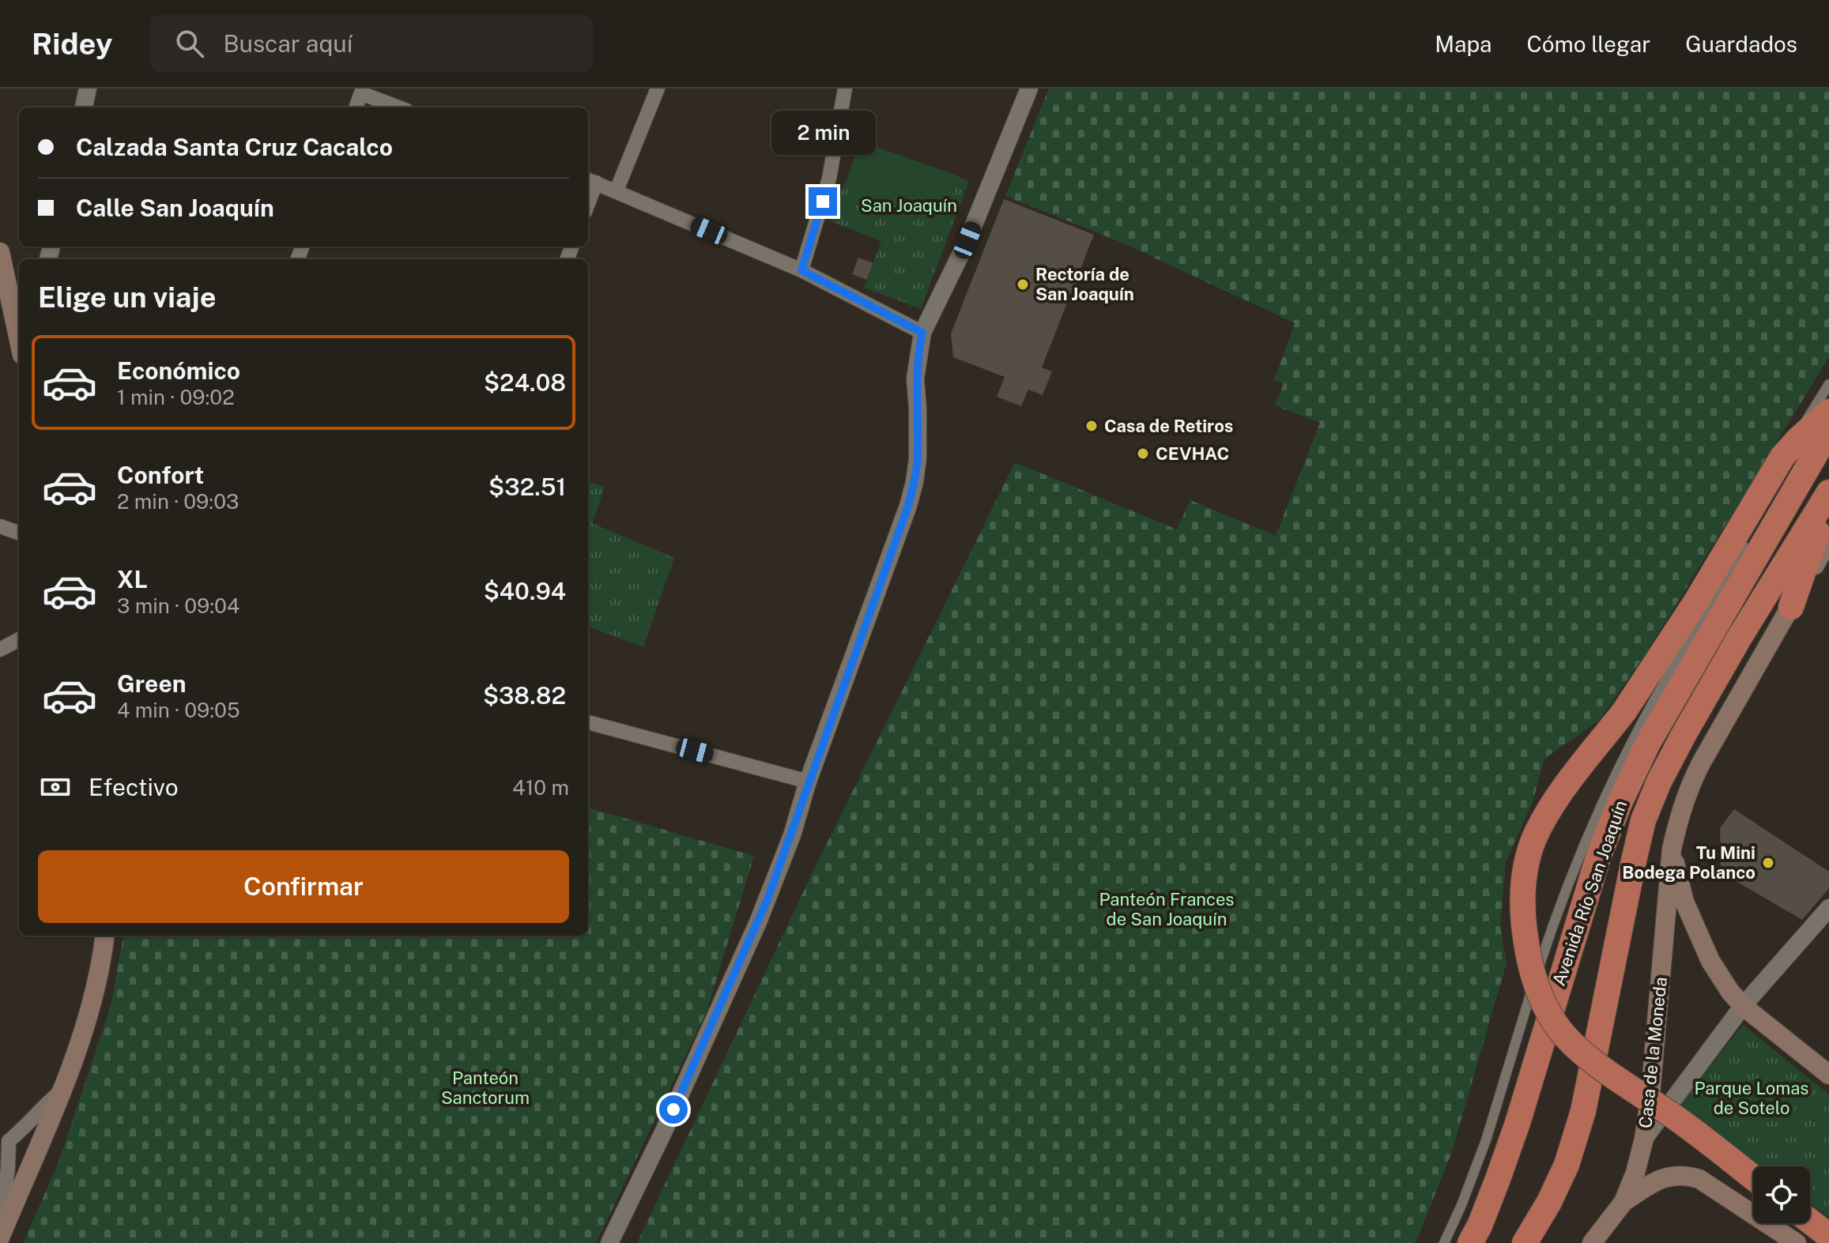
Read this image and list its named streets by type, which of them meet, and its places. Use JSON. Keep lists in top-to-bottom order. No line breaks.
{"streets":{"highway":["Avenida Río San Joaquín"],"main road":["Casa de la Moneda"]},"parks":["San Joaquín","Panteón Frances de San Joaquín","Panteón Sanctorum","Parque Lomas de Sotelo"],"places":["Rectoría de San Joaquín","Casa de Retiros","CEVHAC","Tu Mini Bodega Polanco"],"page":{"header":"Ridey","search":"Buscar aquí","nav":["Mapa","Cómo llegar","Guardados"],"banner":["Calzada Santa Cruz Cacalco","Calle San Joaquín"],"bubble":"2 min","heading":"Elige un viaje","list":[{"name":"Económico","note":"1 min · 09:02","value":"$24.08"},{"name":"Confort","note":"2 min · 09:03","value":"$32.51"},{"name":"XL","note":"3 min · 09:04","value":"$40.94"},{"name":"Green","note":"4 min · 09:05","value":"$38.82"}],"pay":["Efectivo","410 m"],"buttons":"Confirmar"}}
